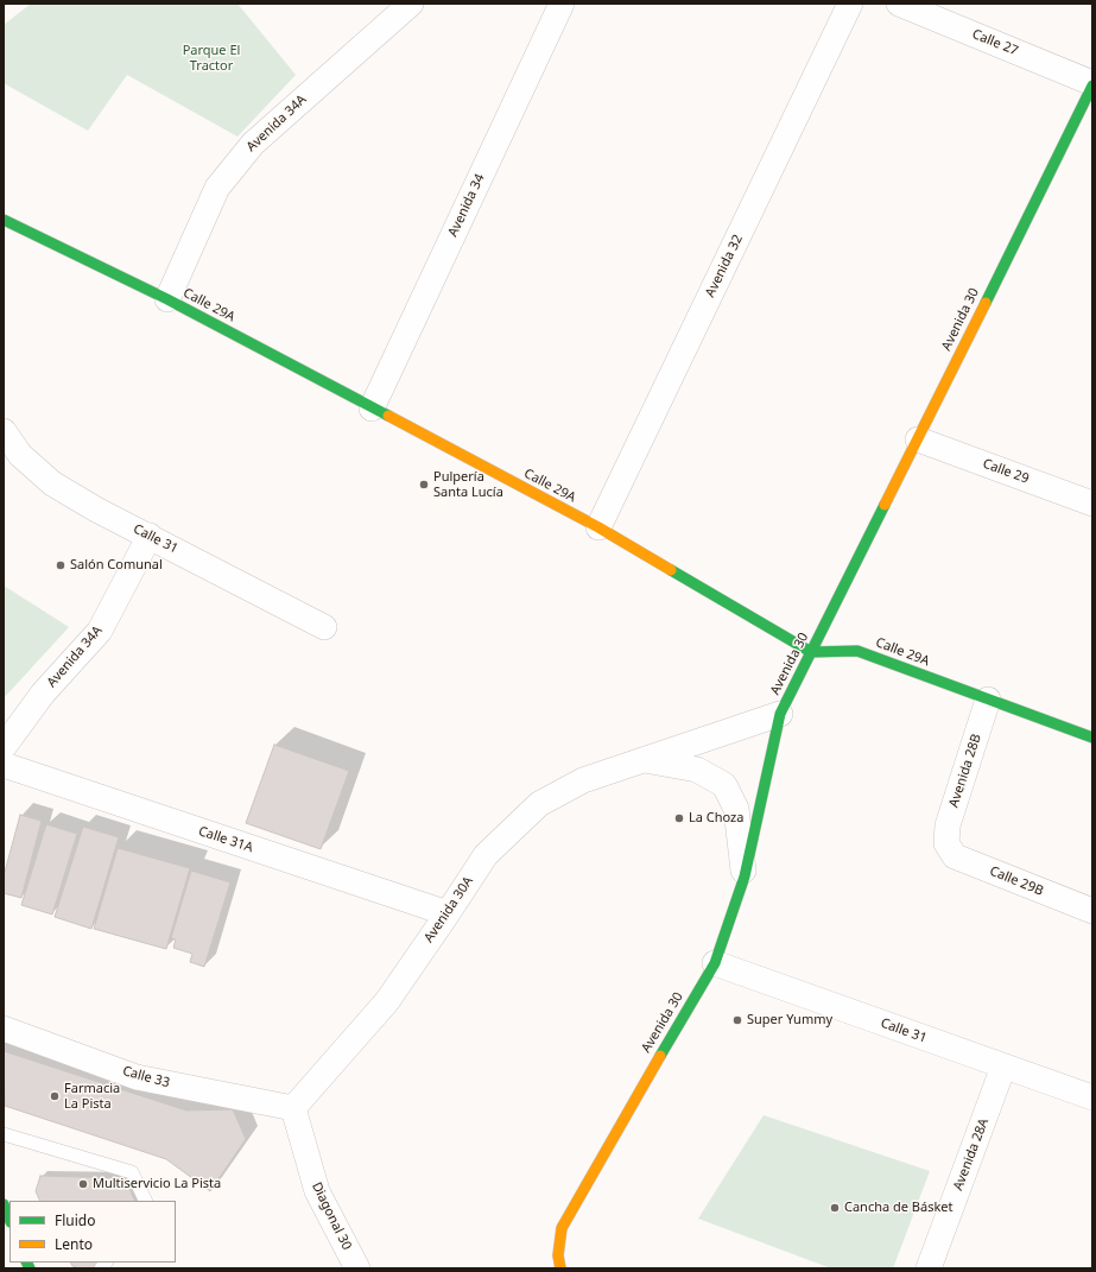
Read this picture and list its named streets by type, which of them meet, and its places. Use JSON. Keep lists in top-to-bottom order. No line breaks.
{"streets":{"main road":["Calle 29A","Avenida 30"],"street":["Calle 27","Avenida 34A","Avenida 34","Avenida 32","Calle 29","Calle 31","Avenida 28B","Calle 31A","Calle 29B","Avenida 30A","Calle 33","Avenida 28A","Diagonal 30"]},"crossings":[["Calle 27","Avenida 30"],["Avenida 34A","Calle 29A"],["Avenida 34A","Calle 31"],["Avenida 34","Calle 29A"],["Avenida 32","Calle 29A"],["Calle 29A","Avenida 30"],["Calle 29A","Avenida 28B"],["Avenida 30","Calle 29"],["Avenida 30","Calle 31"],["Avenida 30","Avenida 30A"],["Calle 31","Avenida 28A"],["Avenida 28B","Calle 29B"],["Calle 31A","Avenida 30A"],["Avenida 30A","Calle 33"],["Avenida 30A","Diagonal 30"],["Calle 33","Diagonal 30"]],"parks":["Parque El Tractor"],"places":["Pulpería Santa Lucía","Salón Comunal","La Choza","Super Yummy","Farmacia La Pista","Multiservicio La Pista","Cancha de Básket"],"legend":["Fluido","Lento"]}
